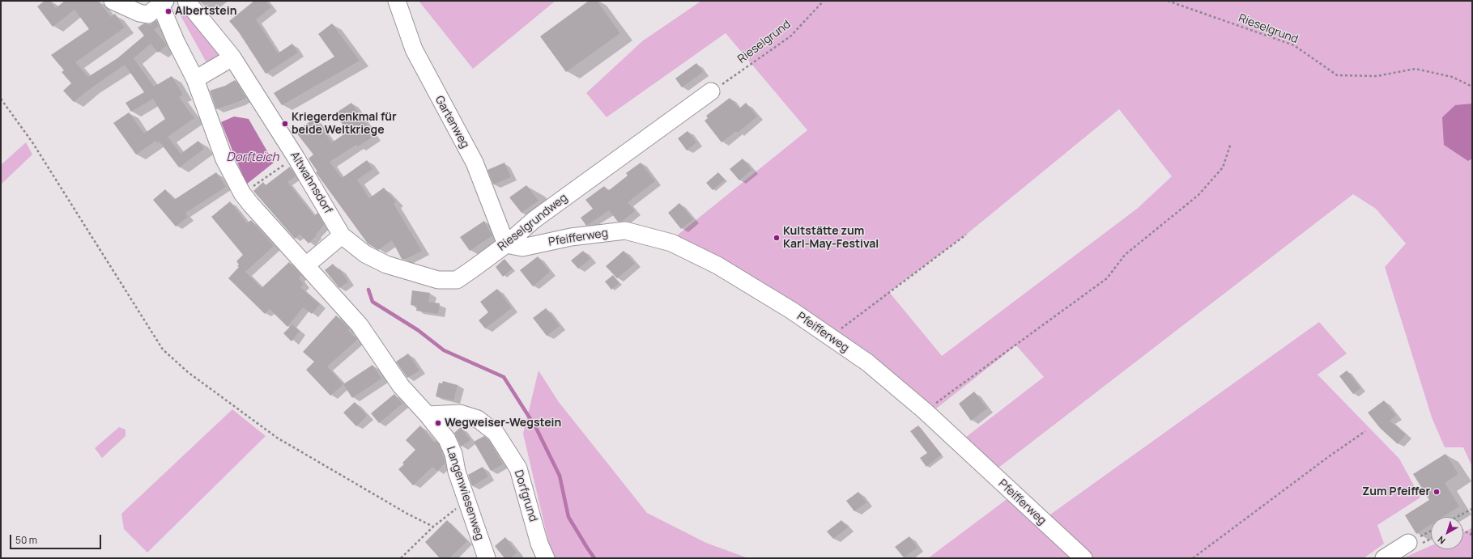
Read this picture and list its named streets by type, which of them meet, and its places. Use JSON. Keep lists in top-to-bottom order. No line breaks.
{"streets":{"street":["Gartenweg","Altwahnsdorf","Rieselgrundweg","Pfeifferweg","Langenwiesenweg","Dorfgrund"],"path":["Rieselgrund"]},"crossings":[["Rieselgrund","Rieselgrundweg"],["Gartenweg","Rieselgrundweg"],["Gartenweg","Pfeifferweg"],["Altwahnsdorf","Rieselgrundweg"],["Rieselgrundweg","Pfeifferweg"],["Langenwiesenweg","Dorfgrund"]],"water":["Dorfteich"],"places":["Albertstein","Kriegerdenkmal für beide Weltkriege","Kultstätte zum Karl-May-Festival","Wegweiser-Wegstein","Zum Pfeiffer"],"scale_bar":"50 m","north":"bottom left"}
